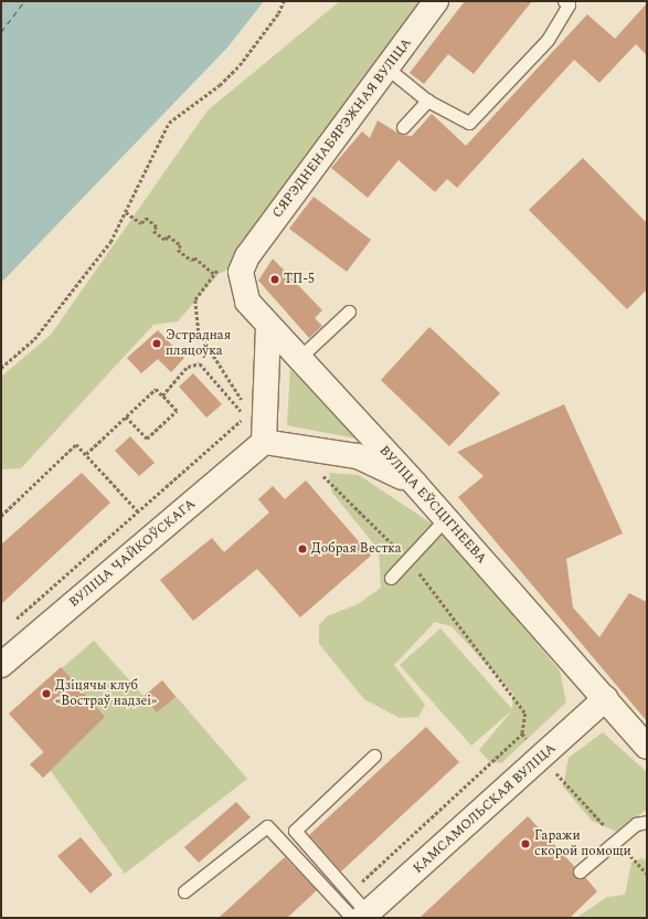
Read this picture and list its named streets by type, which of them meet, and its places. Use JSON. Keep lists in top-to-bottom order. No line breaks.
{"streets":{"street":["СЯРЭДНЕНАБЯРЭЖНАЯ ВУЛІЦА","ВУЛІЦА ЕЎСЦІГНЕЕВА","ВУЛІЦА ЧАЙКОЎСКАГА","КАМСАМОЛЬСКАЯ ВУЛІЦА"]},"crossings":[["СЯРЭДНЕНАБЯРЭЖНАЯ ВУЛІЦА","ВУЛІЦА ЕЎСЦІГНЕЕВА"],["ВУЛІЦА ЕЎСЦІГНЕЕВА","КАМСАМОЛЬСКАЯ ВУЛІЦА"]],"places":["ТП-5","Эстрадная пляцоўка","Добрая Вестка","Дзіцячы клуб «Востраў надзеі»","Гаражи скорой помощи"]}
